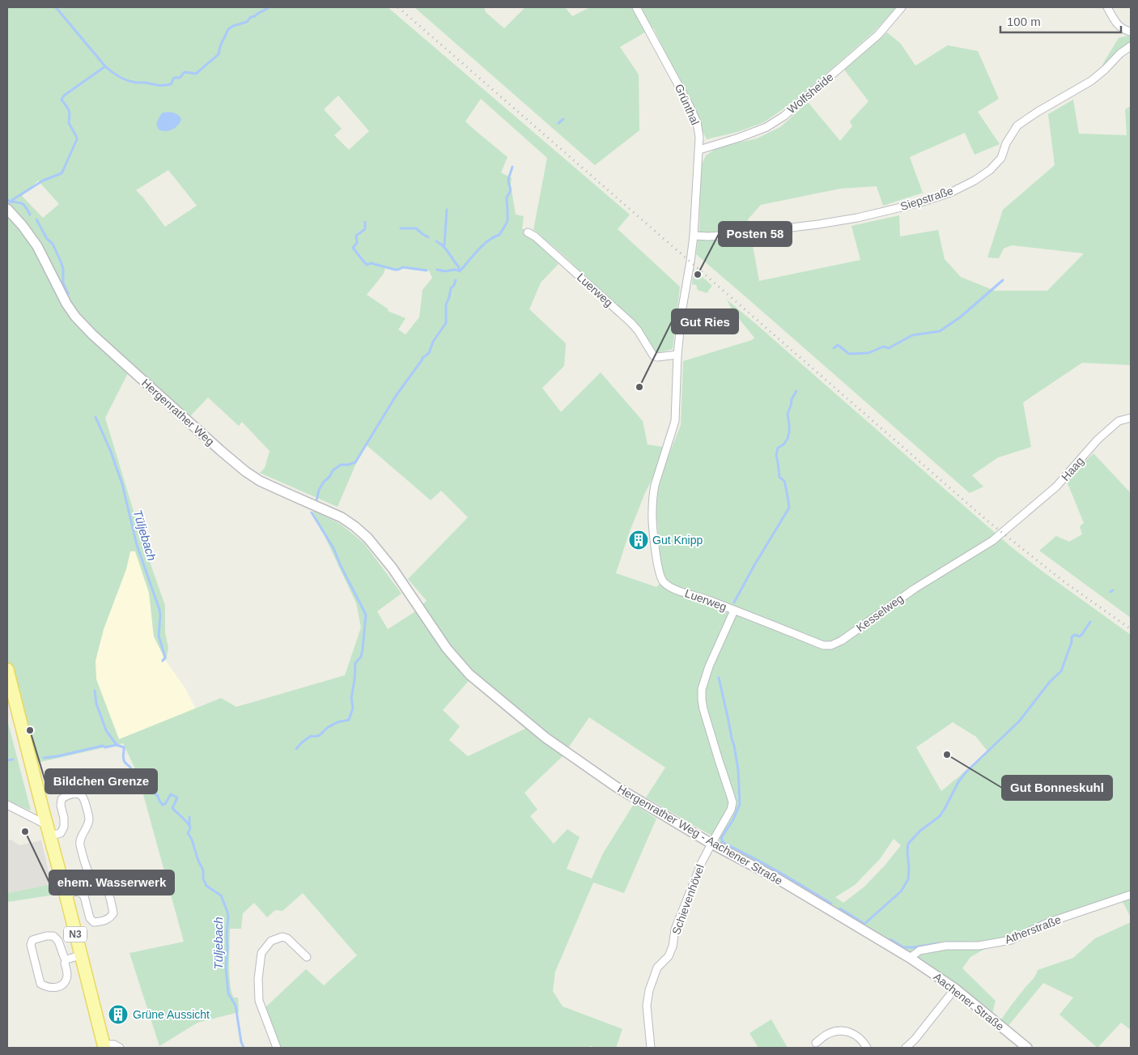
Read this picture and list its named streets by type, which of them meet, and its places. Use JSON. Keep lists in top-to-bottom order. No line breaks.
{"streets":{"main road":["N3"],"street":["Wolfsheide","Grünthal","Siepstraße","Luerweg","Hergenrather Weg","Haag","Kesselweg","Hergenrather Weg - Aachener Straße","Schievenhövel","Atherstraße","Aachener Straße"]},"crossings":[["Wolfsheide","Grünthal"],["Grünthal","Siepstraße"],["Grünthal","Luerweg"],["Siepstraße","Luerweg"],["Luerweg","Kesselweg"],["Luerweg","Hergenrather Weg - Aachener Straße"],["Luerweg","Schievenhövel"],["Hergenrather Weg","Hergenrather Weg - Aachener Straße"],["Haag","Kesselweg"],["Hergenrather Weg - Aachener Straße","Schievenhövel"],["Hergenrather Weg - Aachener Straße","Atherstraße"],["Hergenrather Weg - Aachener Straße","Aachener Straße"],["Atherstraße","Aachener Straße"]],"water":["Tüljebach"],"places":{"other":["Posten 58","Gut Ries","Bildchen Grenze","Gut Bonneskuhl","ehem. Wasserwerk"],"building":["Gut Knipp","Grüne Aussicht"]},"scale_bar":"100 m"}
